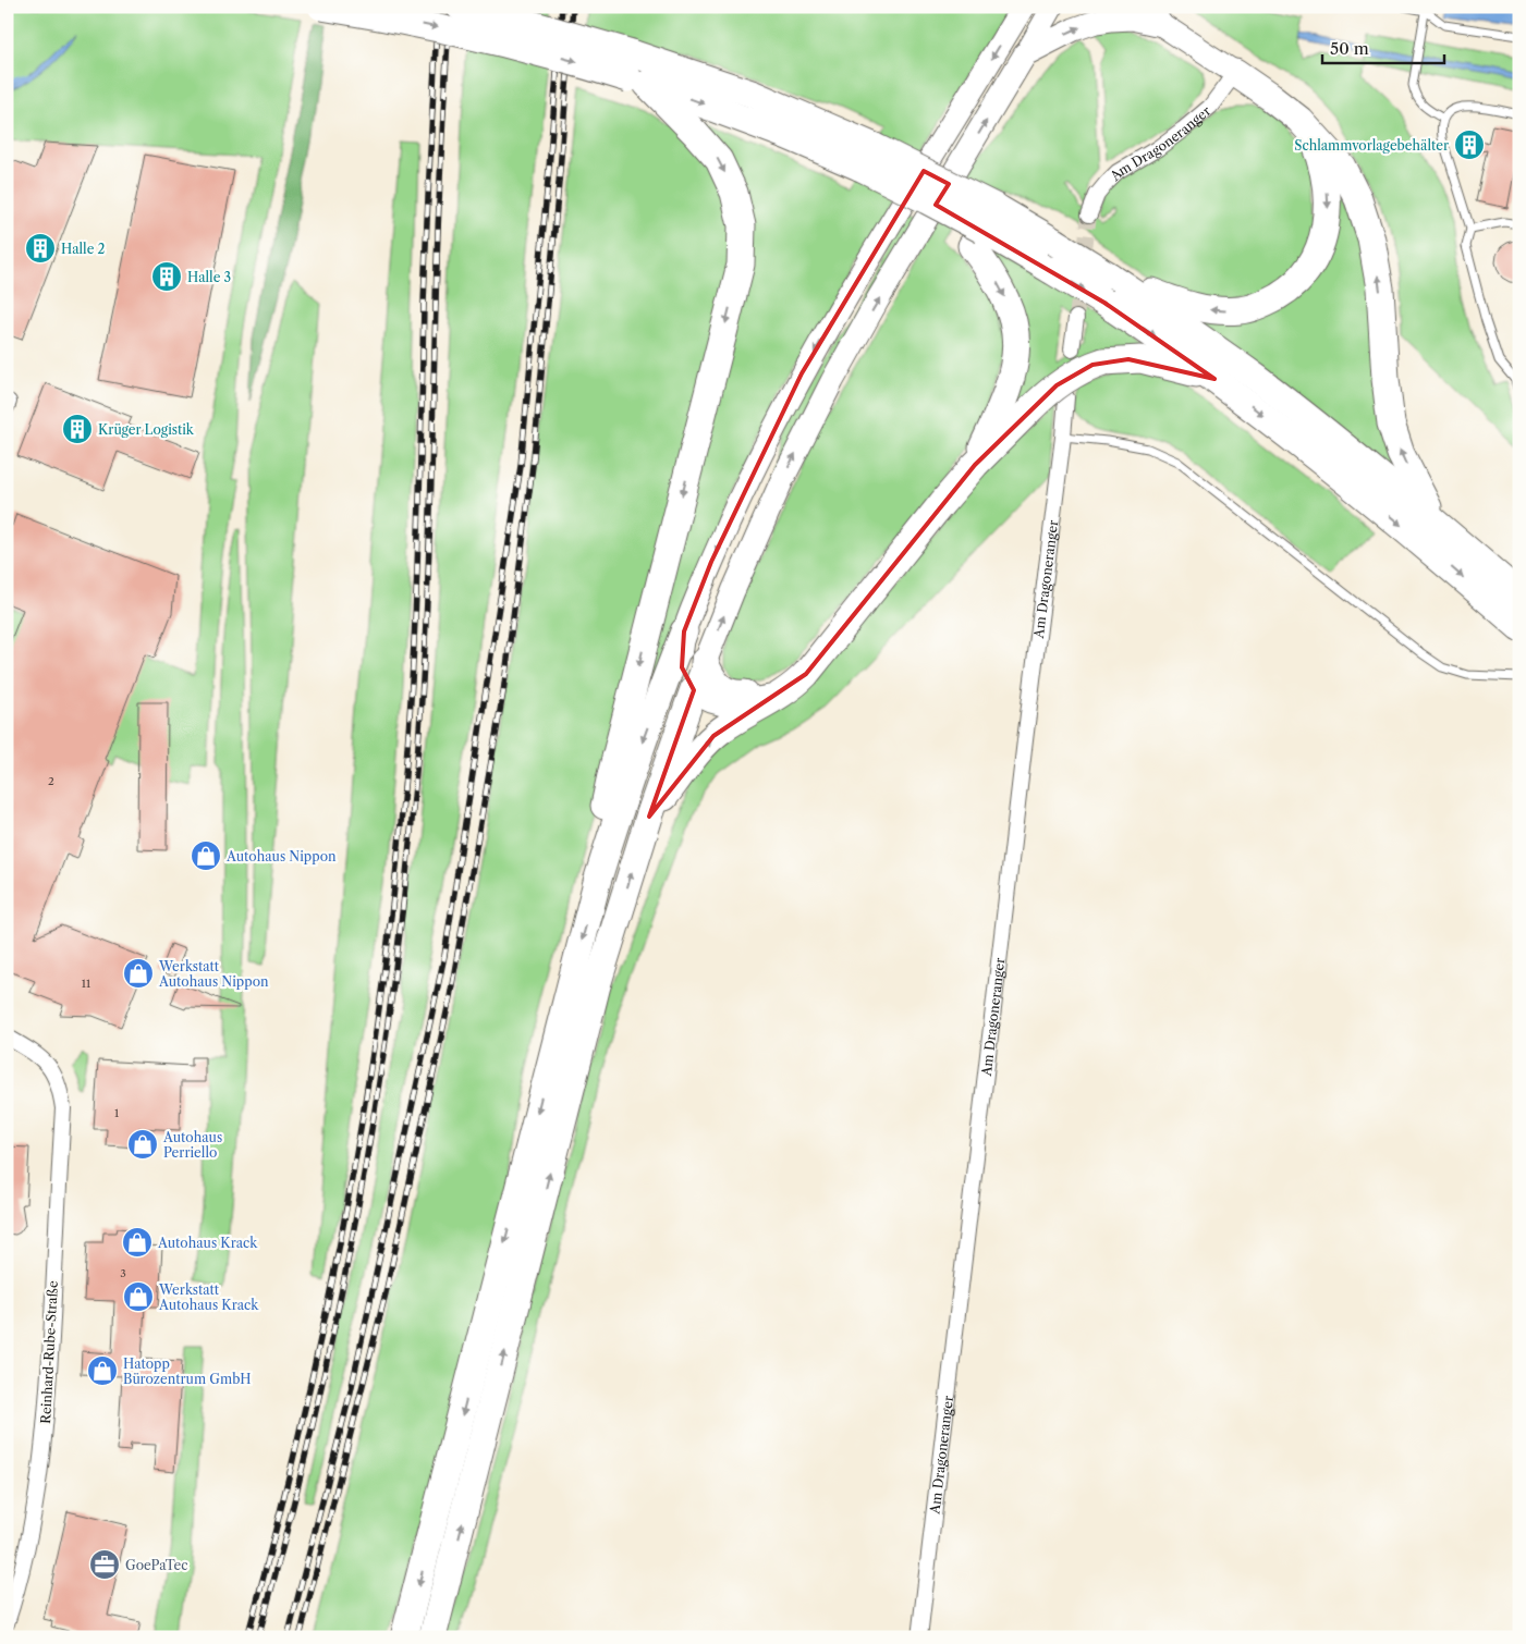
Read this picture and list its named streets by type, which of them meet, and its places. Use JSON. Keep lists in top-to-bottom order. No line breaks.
{"streets":{"street":["Am Dragoneranger","Reinhard-Rube-Straße"]},"places":{"building":["Schlammvorlagebehälter","Halle 2","Halle 3","Krüger Logistik"],"shop":["Autohaus Nippon","Werkstatt Autohaus Nippon","Autohaus Perriello","Autohaus Krack","Werkstatt Autohaus Krack","Hatopp Bürozentrum GmbH"],"office":["GoePaTec"]},"house_numbers":["2","11","1","3"],"scale_bar":"50 m"}
